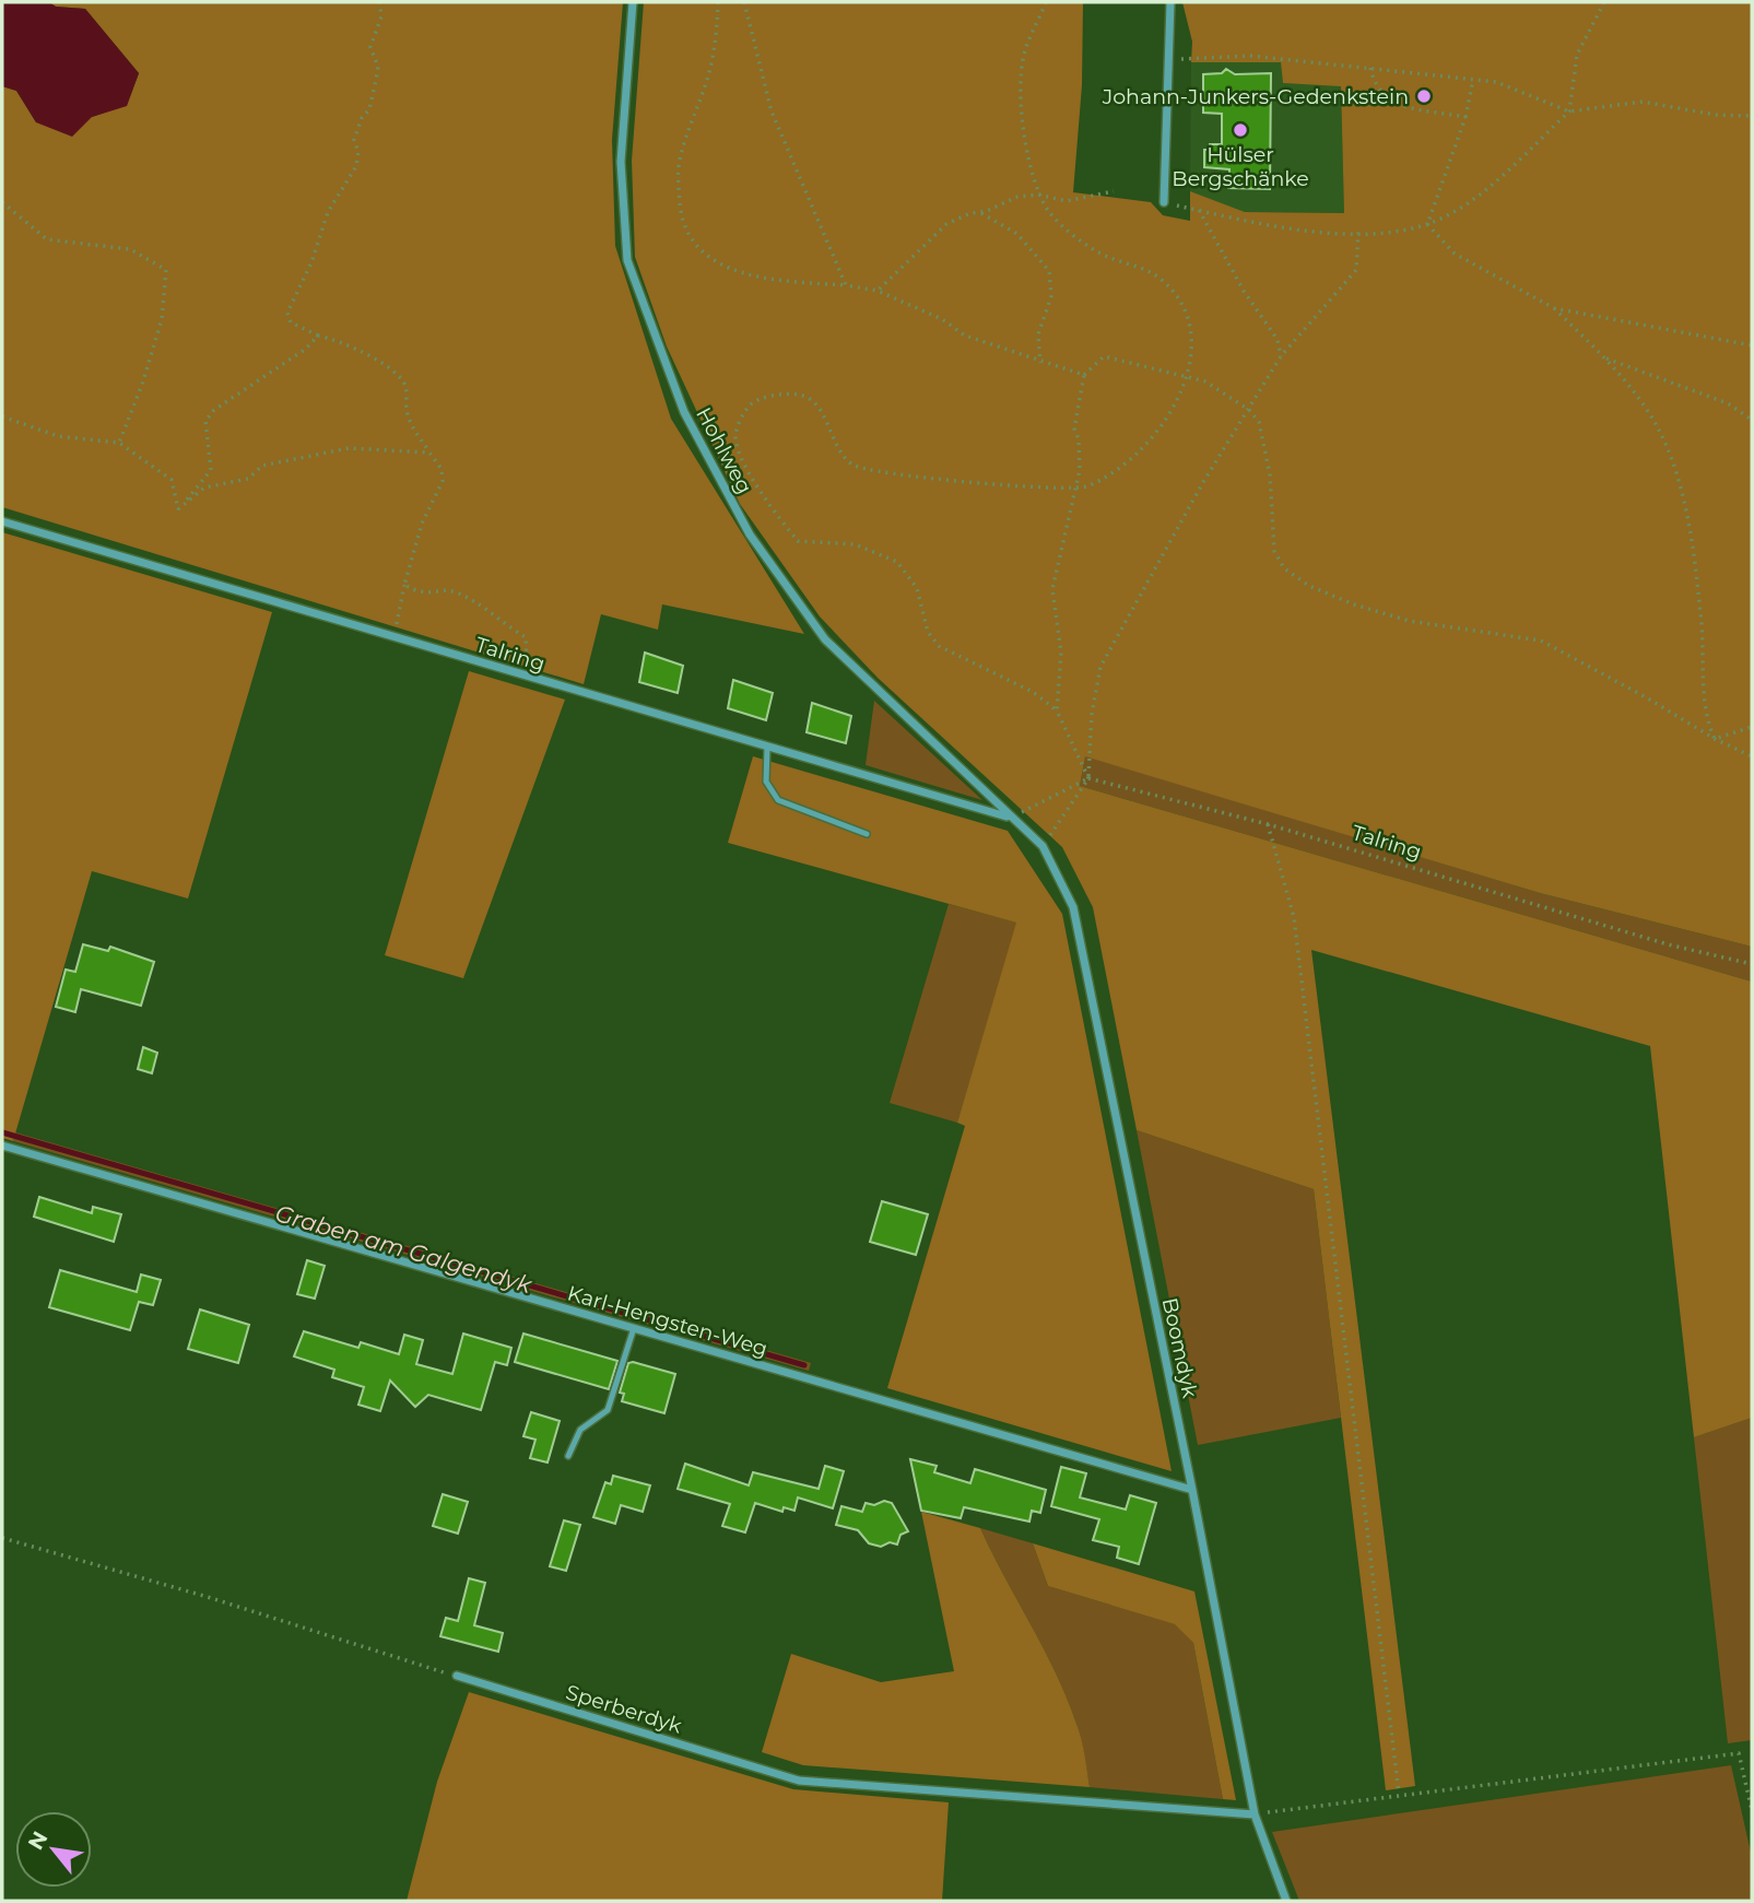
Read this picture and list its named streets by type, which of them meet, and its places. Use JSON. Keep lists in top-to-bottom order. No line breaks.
{"streets":{"street":["Hohlweg","Talring","Karl-Hengsten-Weg","Boomdyk","Sperberdyk"]},"crossings":[["Hohlweg","Talring"],["Hohlweg","Boomdyk"],["Talring","Boomdyk"],["Karl-Hengsten-Weg","Boomdyk"],["Boomdyk","Sperberdyk"]],"water":["Graben am Galgendyk"],"places":["Johann-Junkers-Gedenkstein","Hülser Bergschänke"],"north":"top left"}
